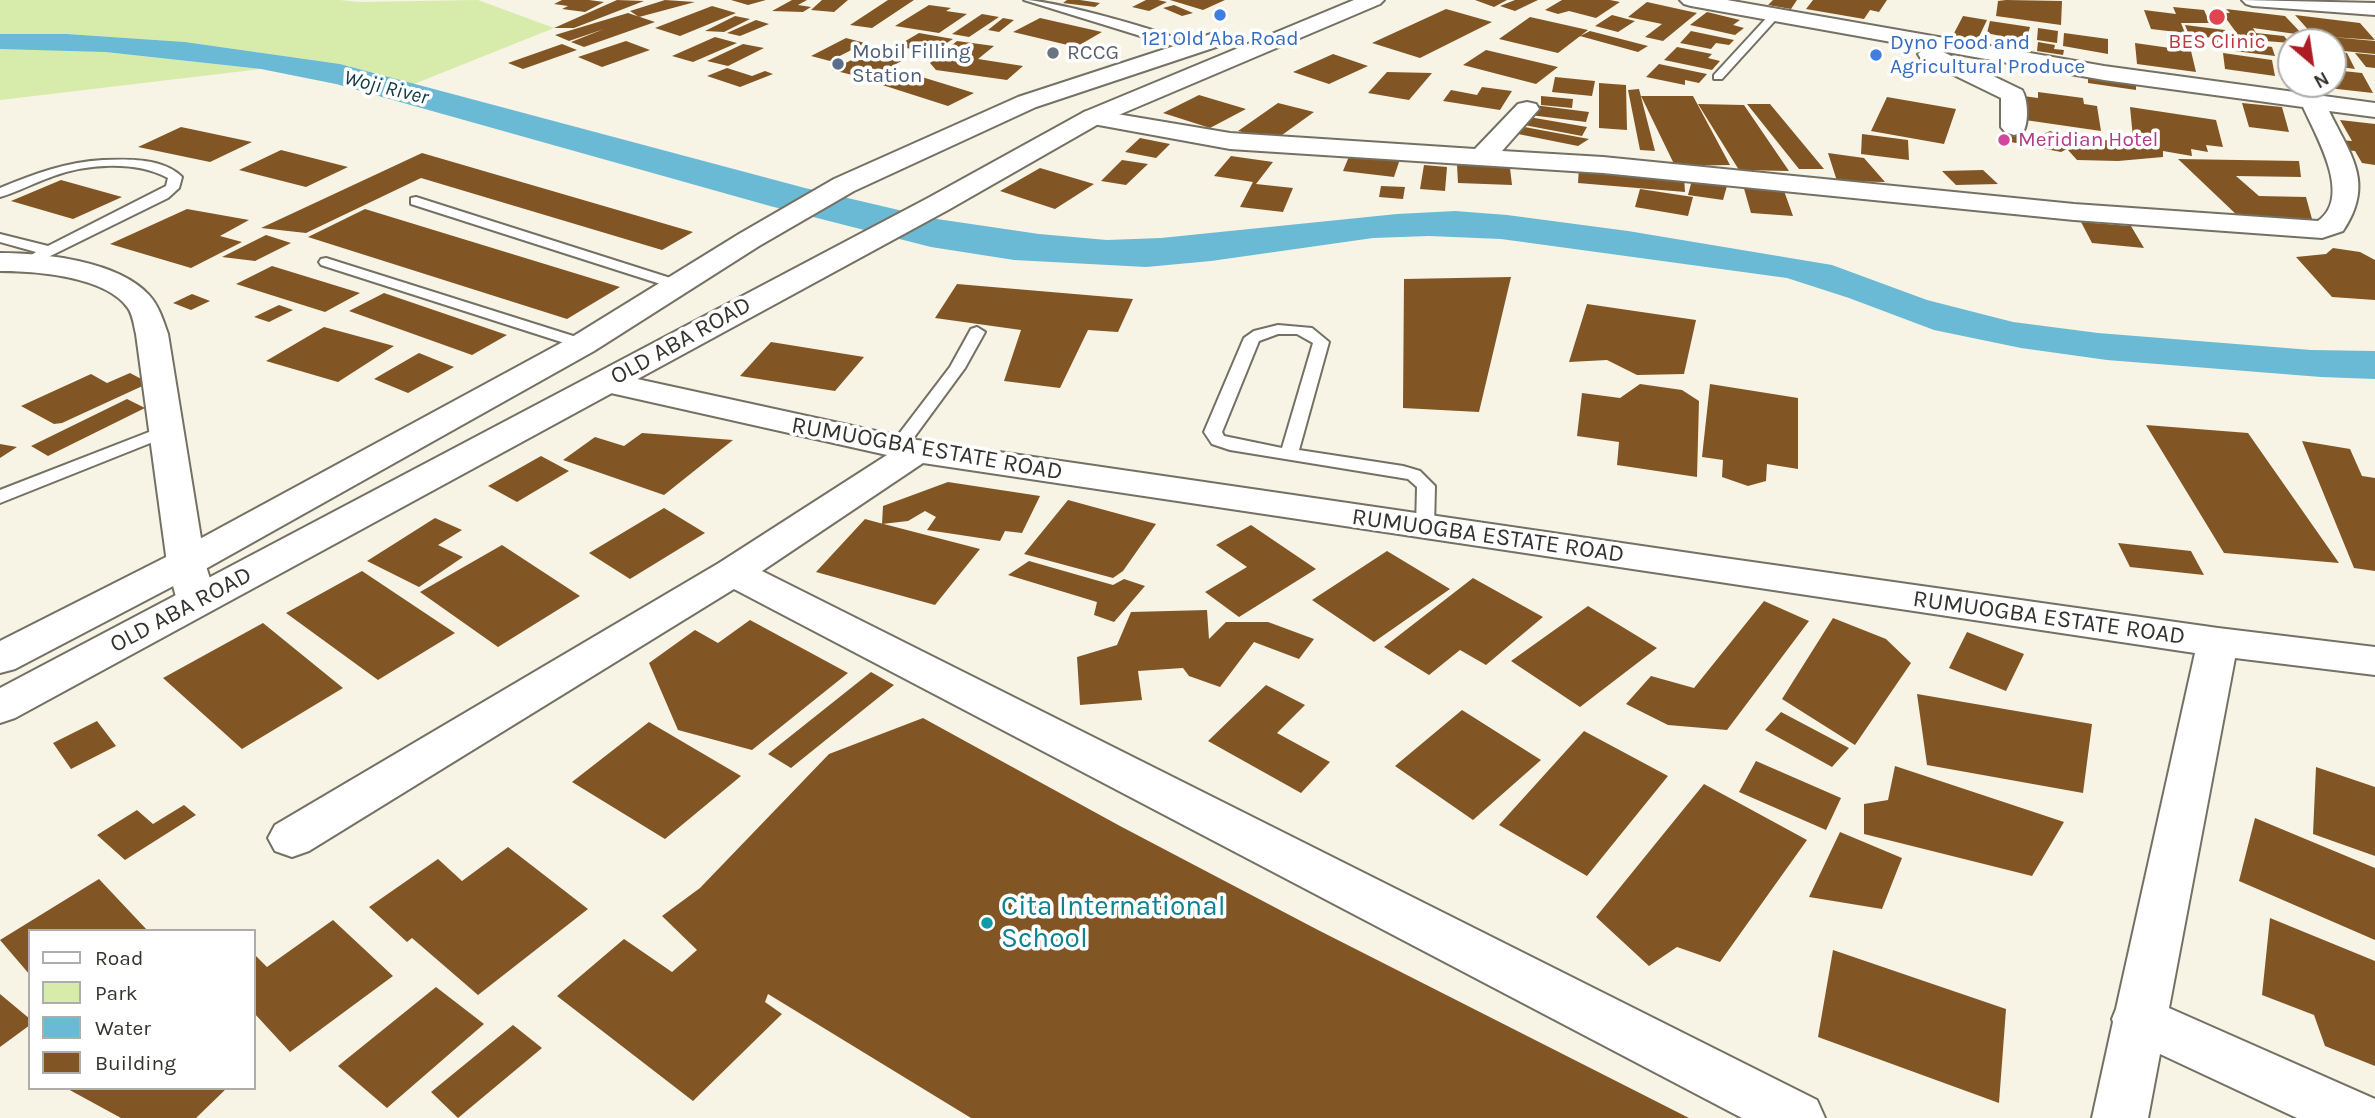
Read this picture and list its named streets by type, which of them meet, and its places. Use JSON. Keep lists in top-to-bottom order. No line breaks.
{"streets":{"street":["OLD ABA ROAD","RUMUOGBA ESTATE ROAD"]},"crossings":[["OLD ABA ROAD","RUMUOGBA ESTATE ROAD"]],"water":["Woji River"],"places":["121 Old Aba Road","BES Clinic","RCCG","Dyno Food and Agricultural Produce","Mobil Filling Station","Meridian Hotel","Cita International School"],"legend":["Road","Park","Water","Building"],"north":"bottom right"}
